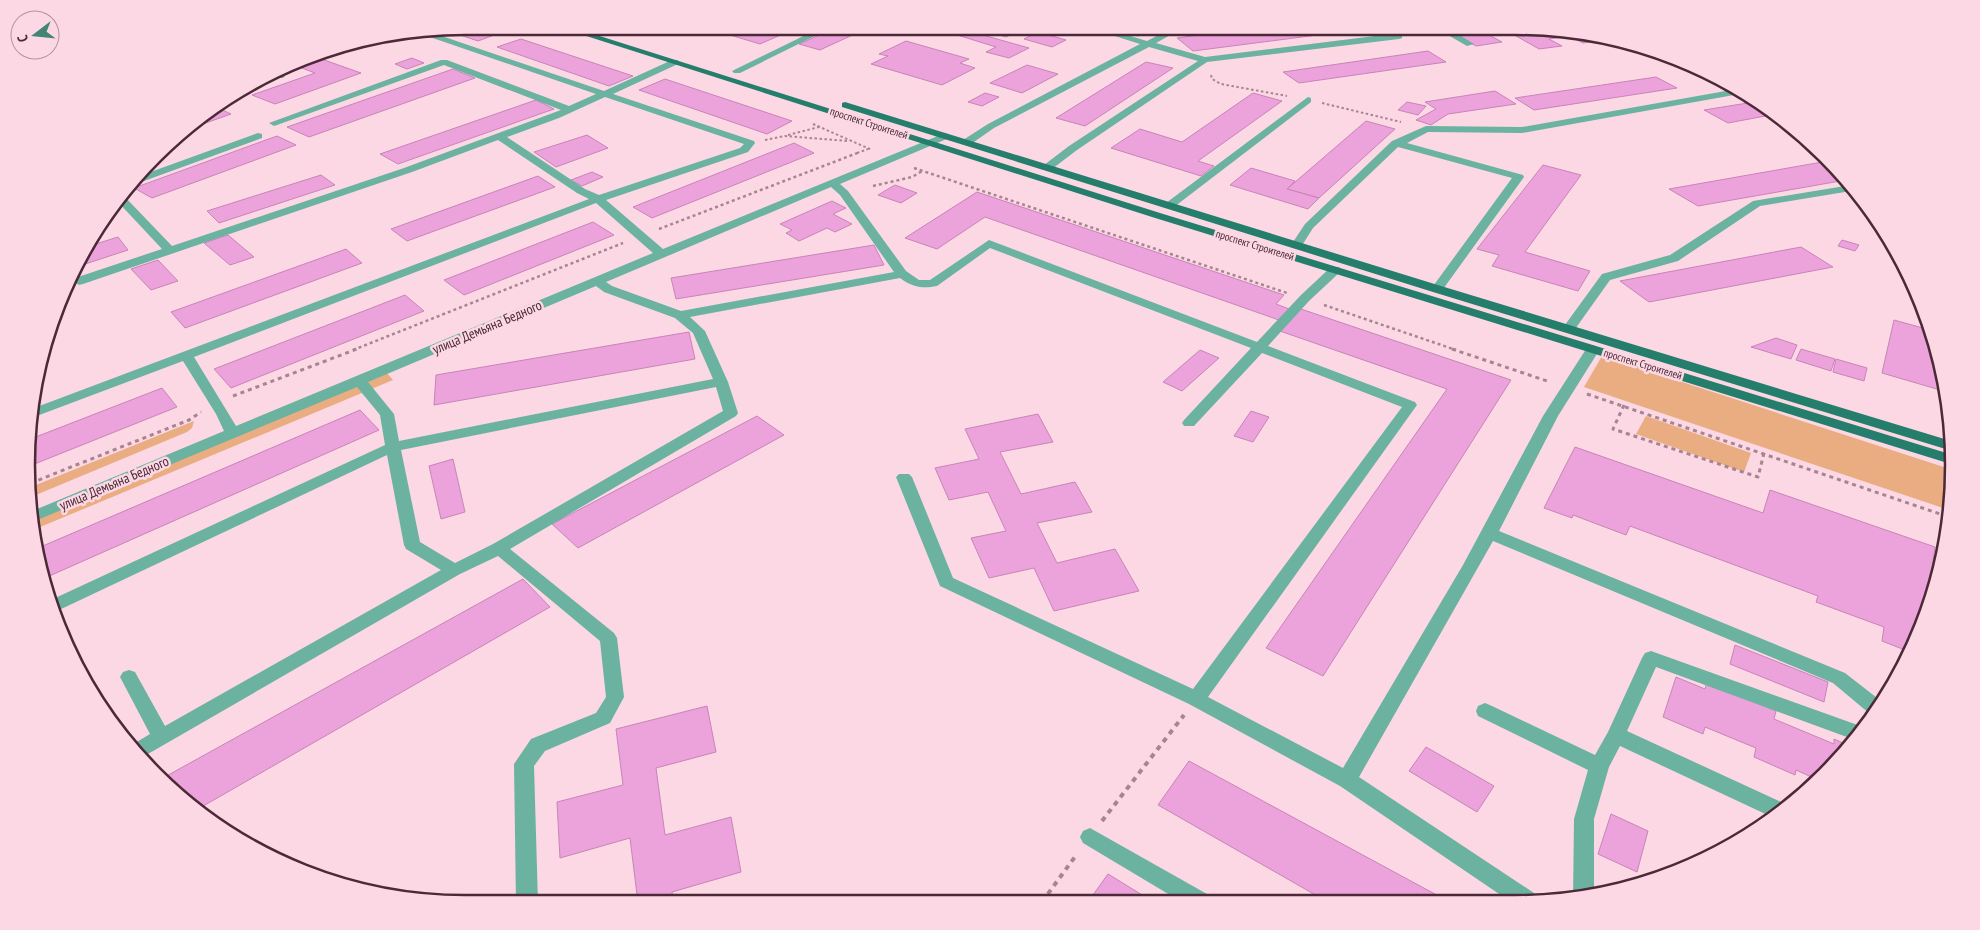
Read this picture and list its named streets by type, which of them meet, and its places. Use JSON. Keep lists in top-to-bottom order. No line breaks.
{"streets":{"main road":["проспект Строителей"],"street":["улица Демьяна Бедного"]},"crossings":[["проспект Строителей","улица Демьяна Бедного"]],"north":"left"}
